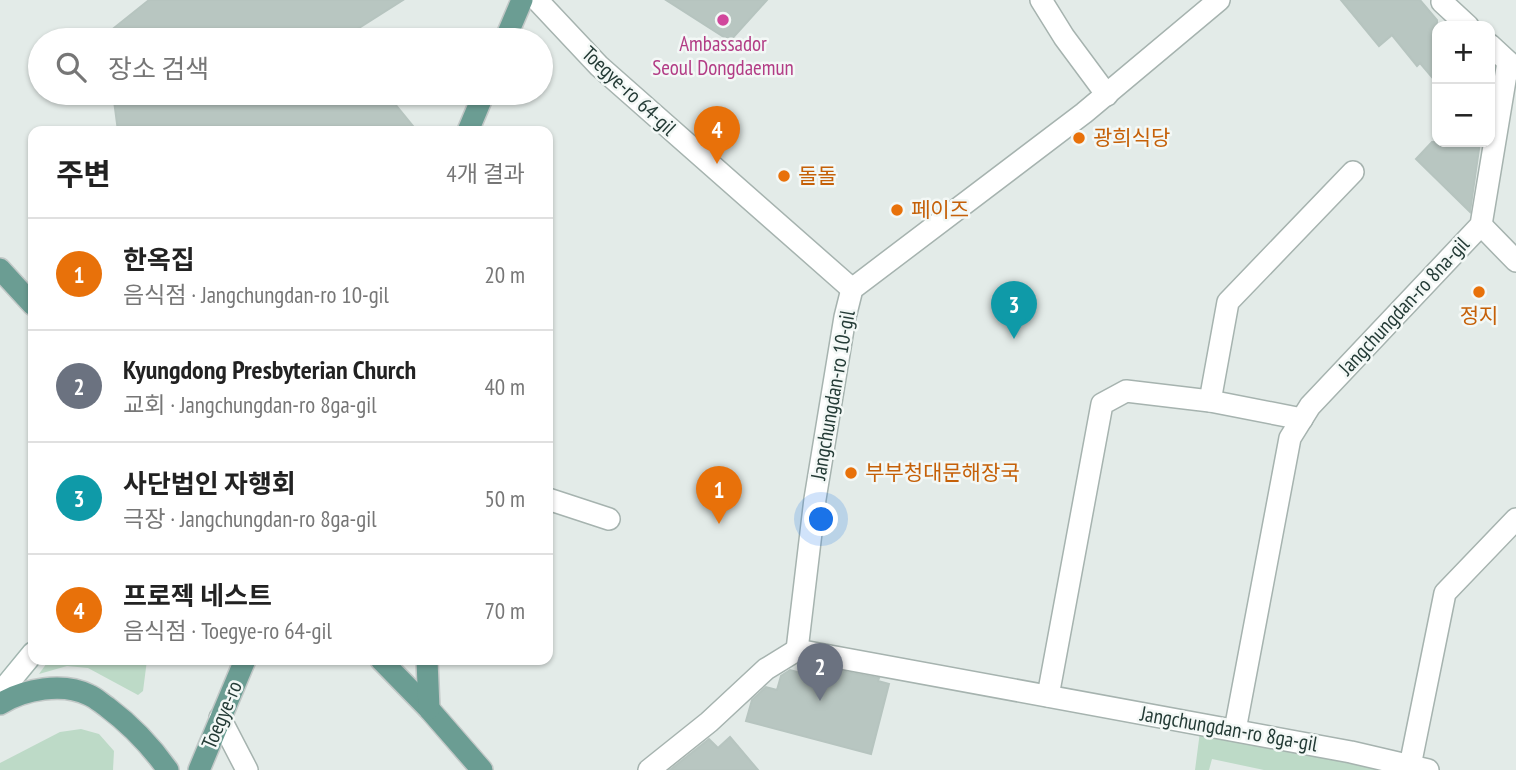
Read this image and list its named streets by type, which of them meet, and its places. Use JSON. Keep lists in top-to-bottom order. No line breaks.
{"streets":{"main road":["Toegye-ro"],"street":["Toegye-ro 64-gil","Jangchungdan-ro 8na-gil","Jangchungdan-ro 10-gil","Jangchungdan-ro 8ga-gil"]},"crossings":[["Toegye-ro 64-gil","Jangchungdan-ro 10-gil"],["Jangchungdan-ro 8na-gil","Jangchungdan-ro 8ga-gil"],["Jangchungdan-ro 10-gil","Jangchungdan-ro 8ga-gil"]],"places":["Ambassador Seoul Dongdaemun","광희식당","돌돌","페이즈","정지","부부청대문해장국"],"page":{"map_buttons":["+","−"],"search":"장소 검색","pins":["4","3","1","2"],"heading":["주변","4개 결과"],"list":[{"mark":"1","name":"한옥집","note":"음식점 · Jangchungdan-ro 10-gil","value":"20 m"},{"mark":"2","name":"Kyungdong Presbyterian Church","note":"교회 · Jangchungdan-ro 8ga-gil","value":"40 m"},{"mark":"3","name":"사단법인 자행회","note":"극장 · Jangchungdan-ro 8ga-gil","value":"50 m"},{"mark":"4","name":"프로젝 네스트","note":"음식점 · Toegye-ro 64-gil","value":"70 m"}]}}
